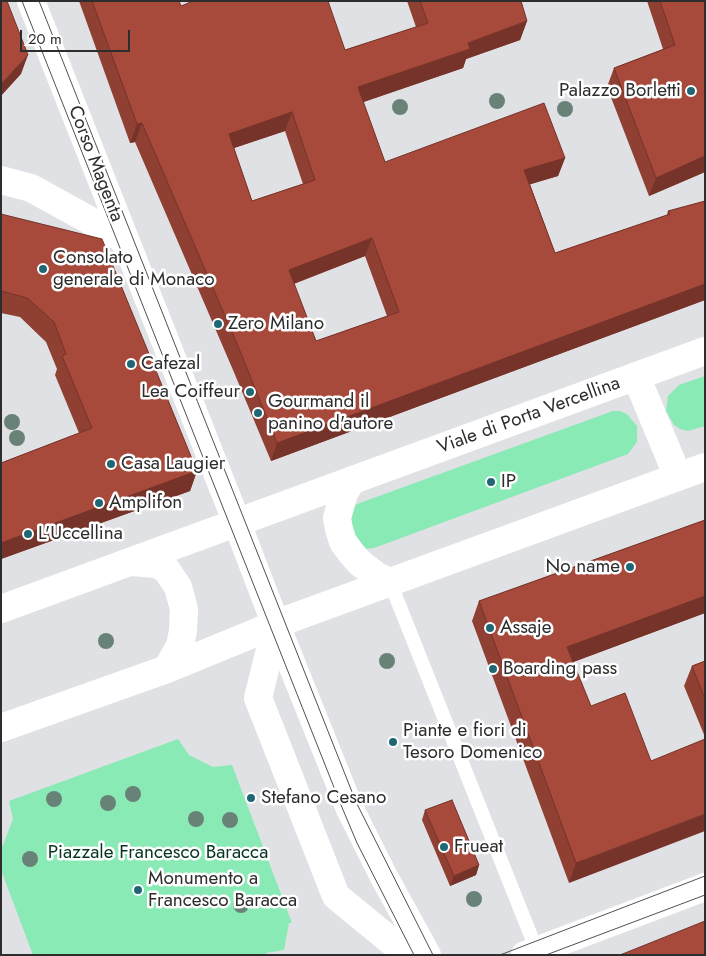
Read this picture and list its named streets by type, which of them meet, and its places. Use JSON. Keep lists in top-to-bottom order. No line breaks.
{"streets":{"main road":["Corso Magenta","Viale di Porta Vercellina"]},"parks":["Piazzale Francesco Baracca"],"places":["Palazzo Borletti","Consolato generale di Monaco","Zero Milano","Cafezal","Lea Coiffeur","Gourmand il panino d'autore","Casa Laugier","IP","Amplifon","L'Uccellina","No name","Assaje","Boarding pass","Piante e fiori di Tesoro Domenico","Stefano Cesano","Frueat","Monumento a Francesco Baracca"],"scale_bar":"20 m"}
